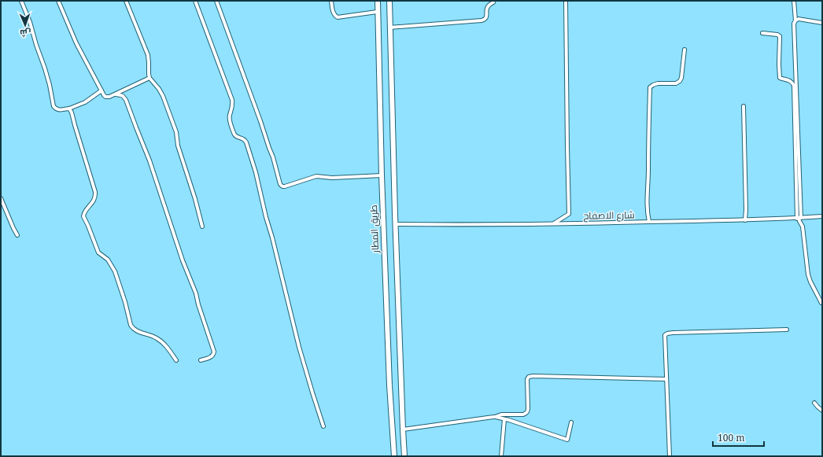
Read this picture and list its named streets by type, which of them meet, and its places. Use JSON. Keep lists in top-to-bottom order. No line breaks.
{"streets":{"highway":["طريق المطار"],"street":["شارع الاصفاح"]},"scale_bar":"100 m","north":"bottom"}
